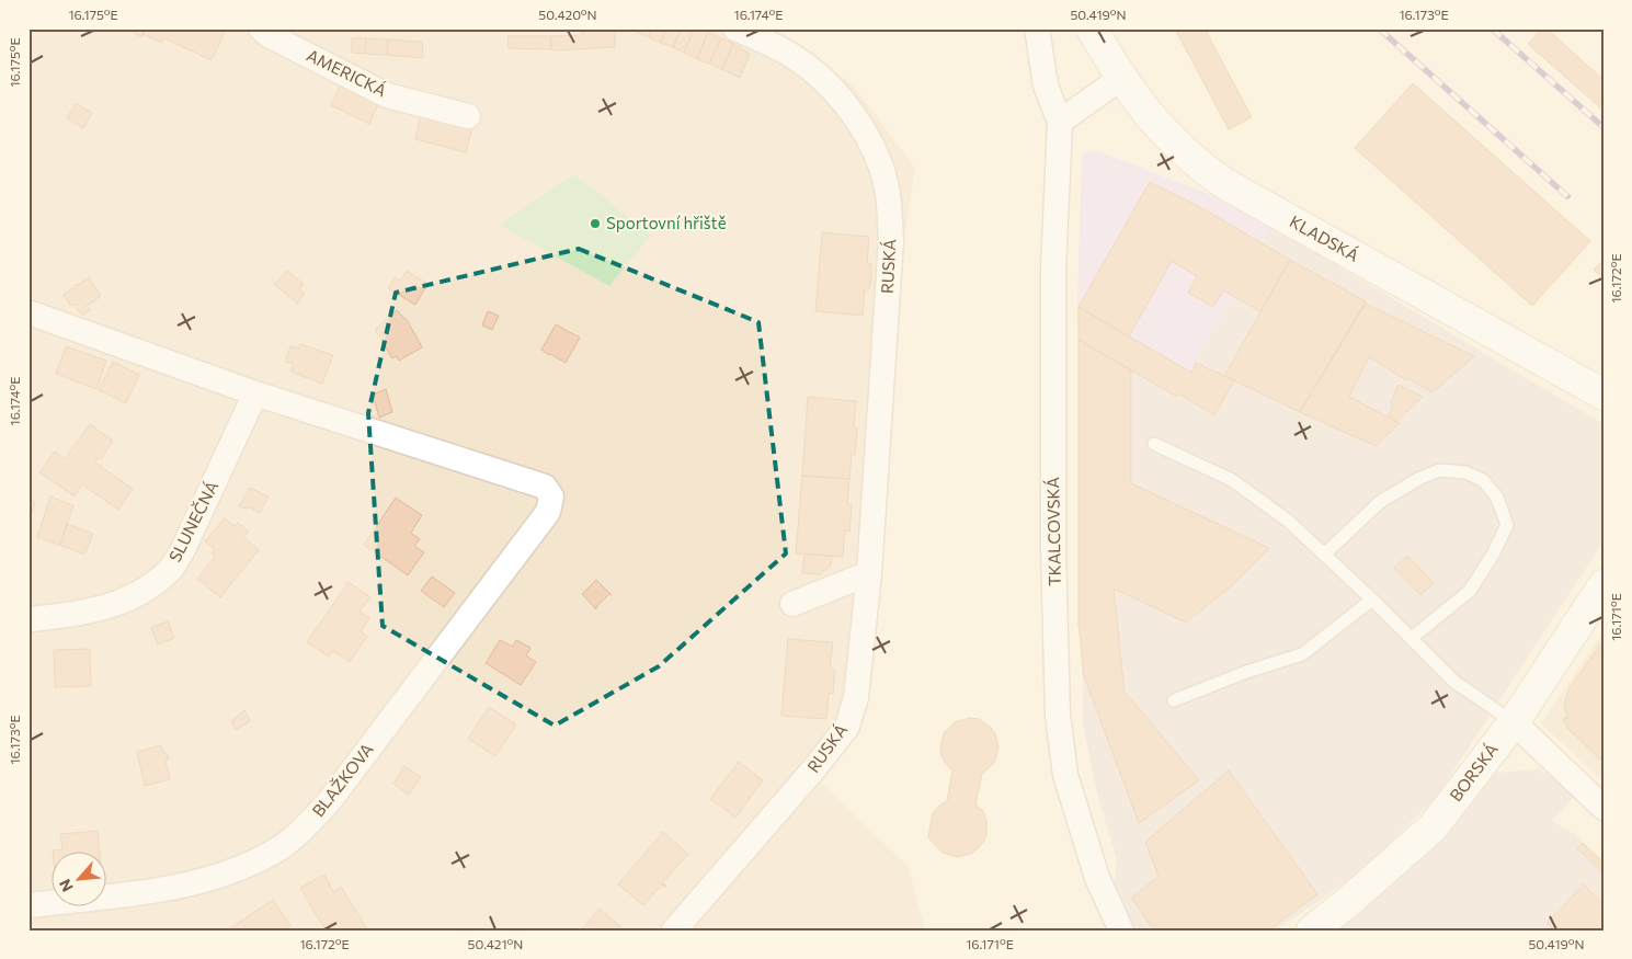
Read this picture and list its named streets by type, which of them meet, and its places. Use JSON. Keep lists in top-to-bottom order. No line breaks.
{"streets":{"main road":["KLADSKÁ","BORSKÁ"],"street":["AMERICKÁ","RUSKÁ","SLUNEČNÁ","TKALCOVSKÁ","BLAŽKOVA"]},"crossings":[["SLUNEČNÁ","BLAŽKOVA"]],"places":["Sportovní hřiště"],"north":"bottom left","coordinates":["16.175°E","50.420°N","16.174°E","50.419°N","16.173°E","16.172°E","16.171°E","50.421°N"]}
